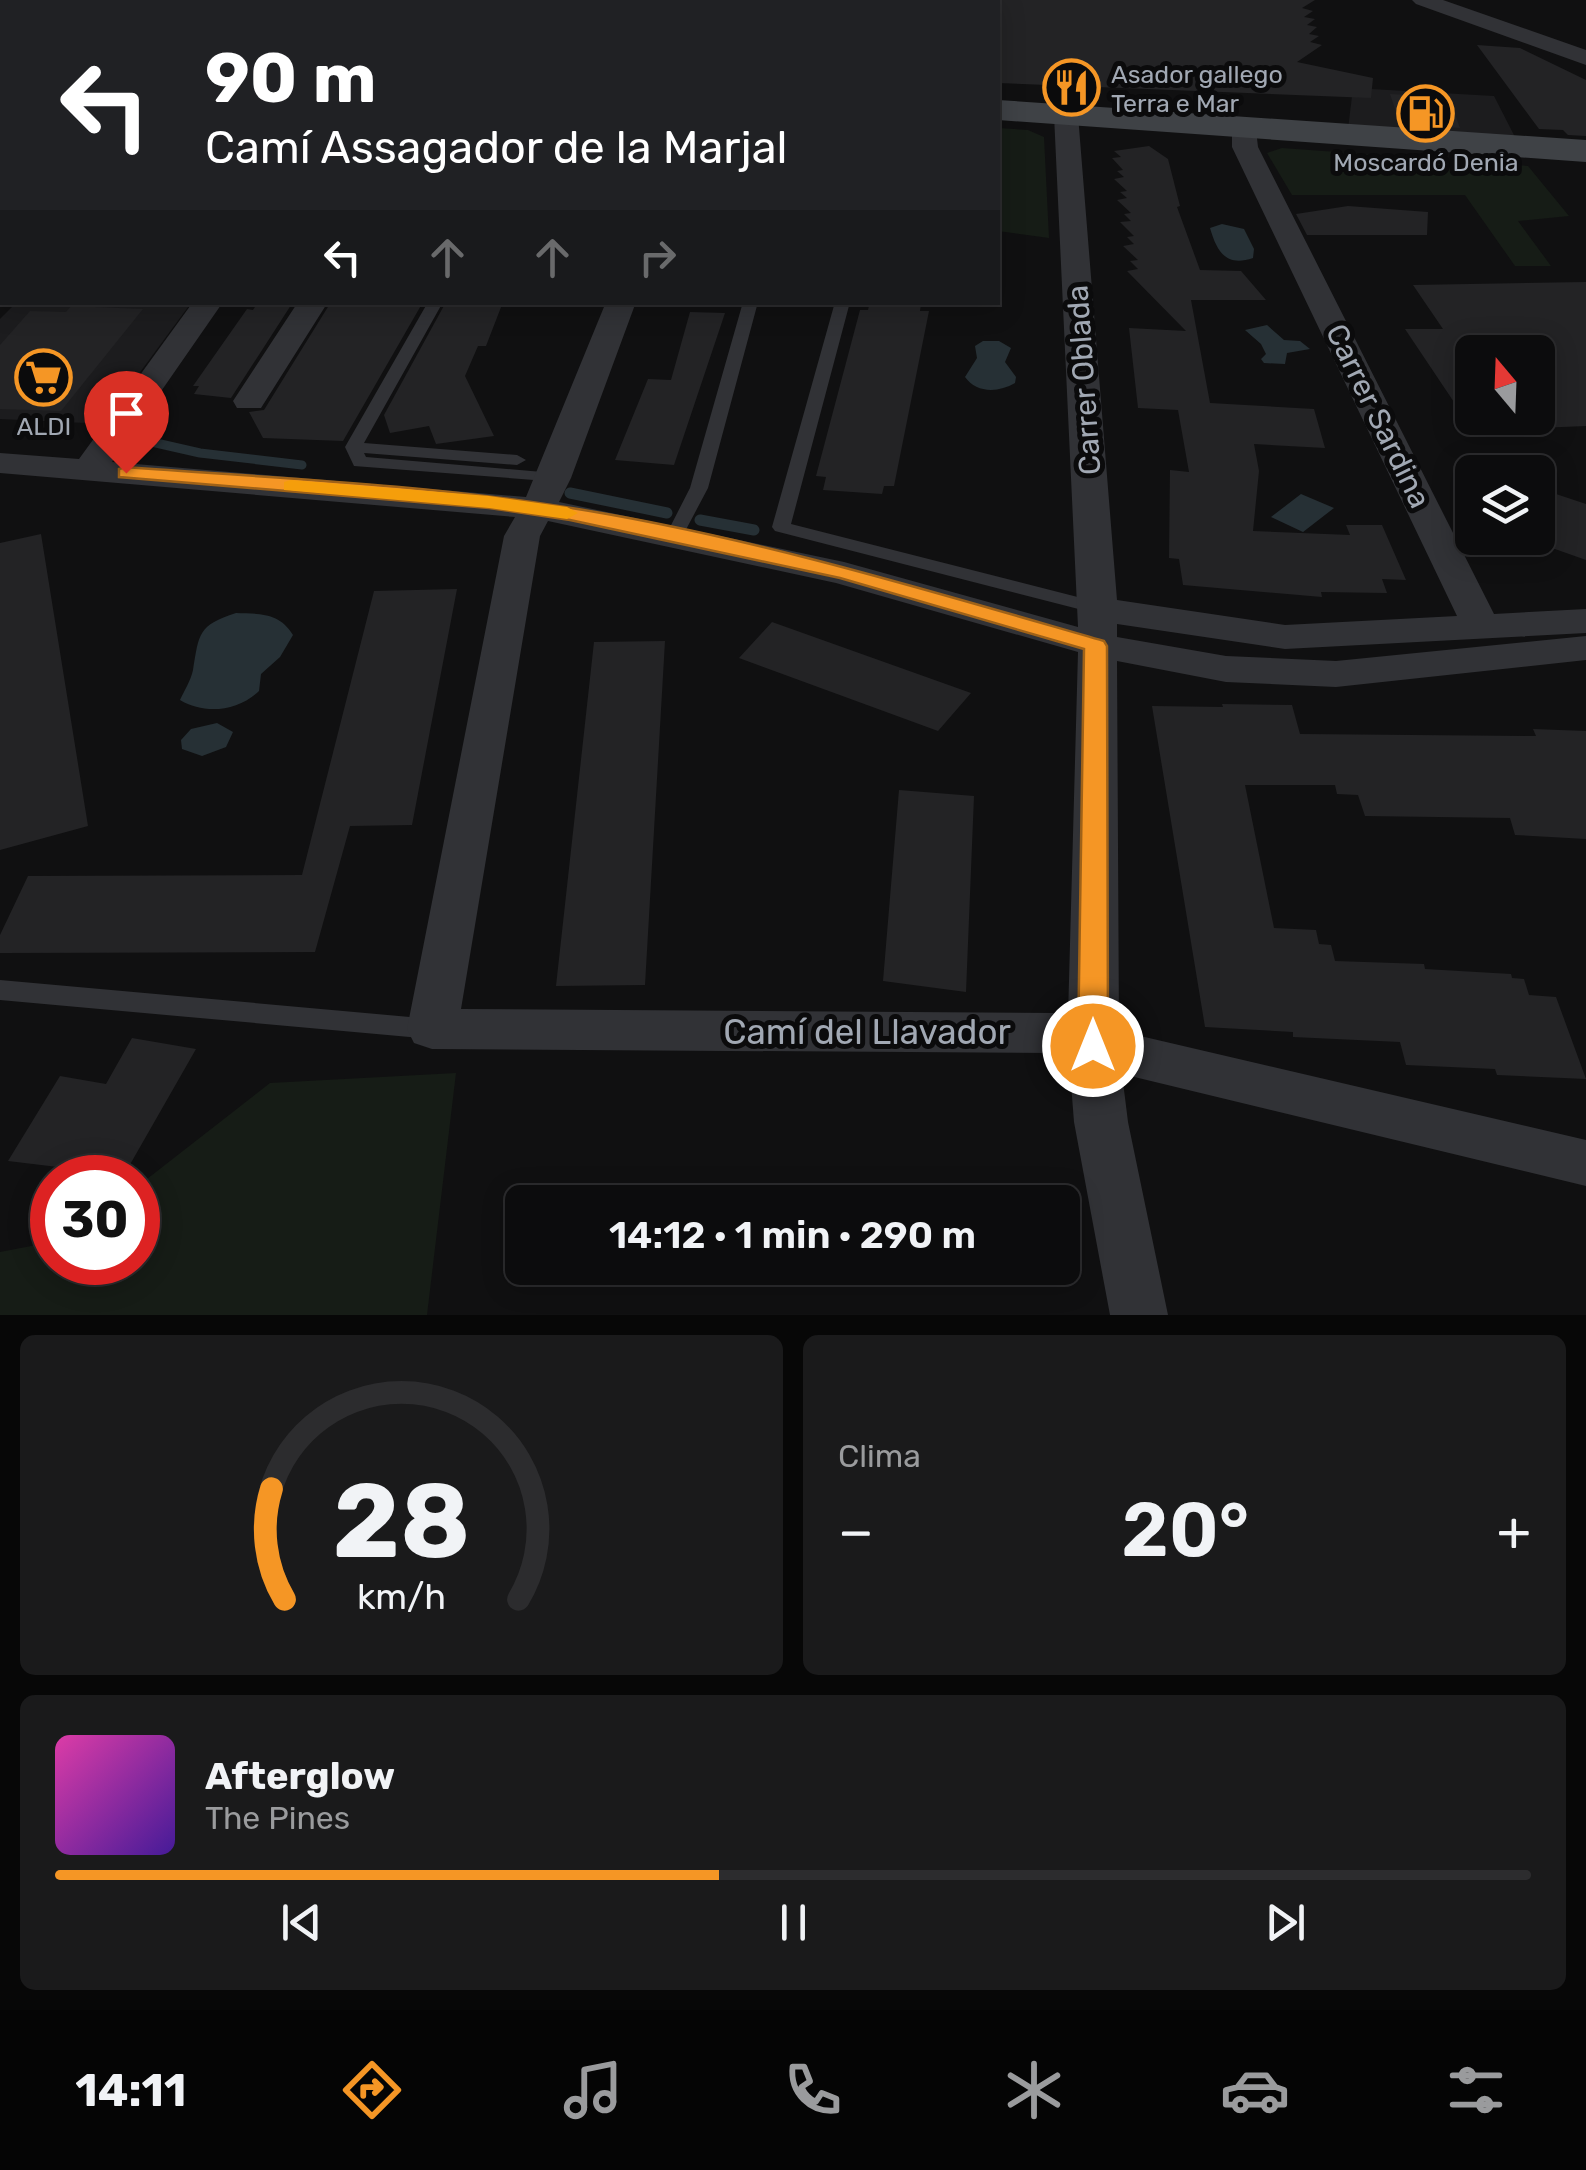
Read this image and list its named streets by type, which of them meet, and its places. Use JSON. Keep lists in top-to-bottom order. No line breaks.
{"streets":{"street":["Carrer Oblada","Carrer Sardina","Camí del Llavador"]},"crossings":[["Carrer Oblada","Camí del Llavador"]],"places":{"restaurant":["Asador gallego Terra e Mar"],"fuel station":["Moscardó Denia"],"supermarket":["ALDI"]},"north":"top","page":{"turn":["90 m","Camí Assagador de la Marjal"],"limit":"30","trip":"14:12 · 1 min · 290 m","tile":"Clima","heat":["−","20°","+"],"song":["Afterglow","The Pines"],"tabs":"14:11","gauge":["28","km/h"]}}
